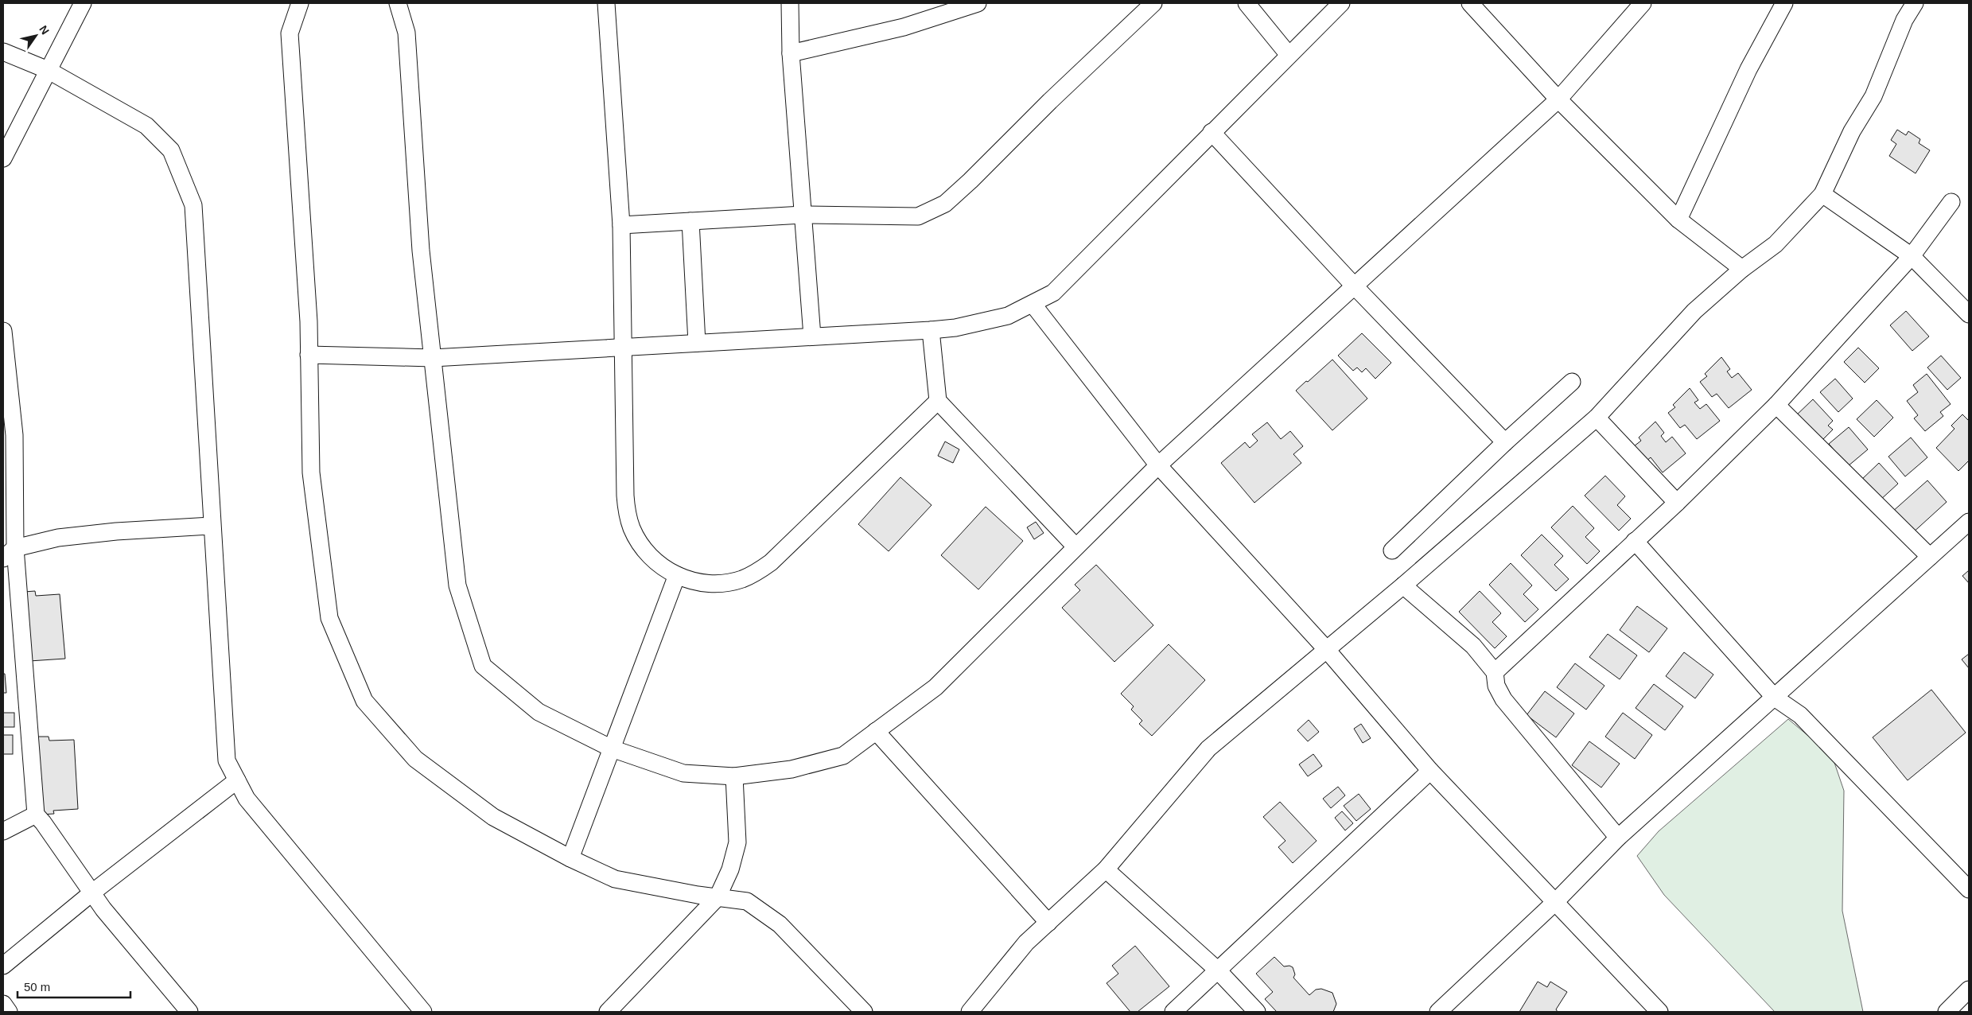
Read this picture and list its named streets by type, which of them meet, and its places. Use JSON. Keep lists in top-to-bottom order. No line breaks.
{"scale_bar":"50 m","north":"top right"}
